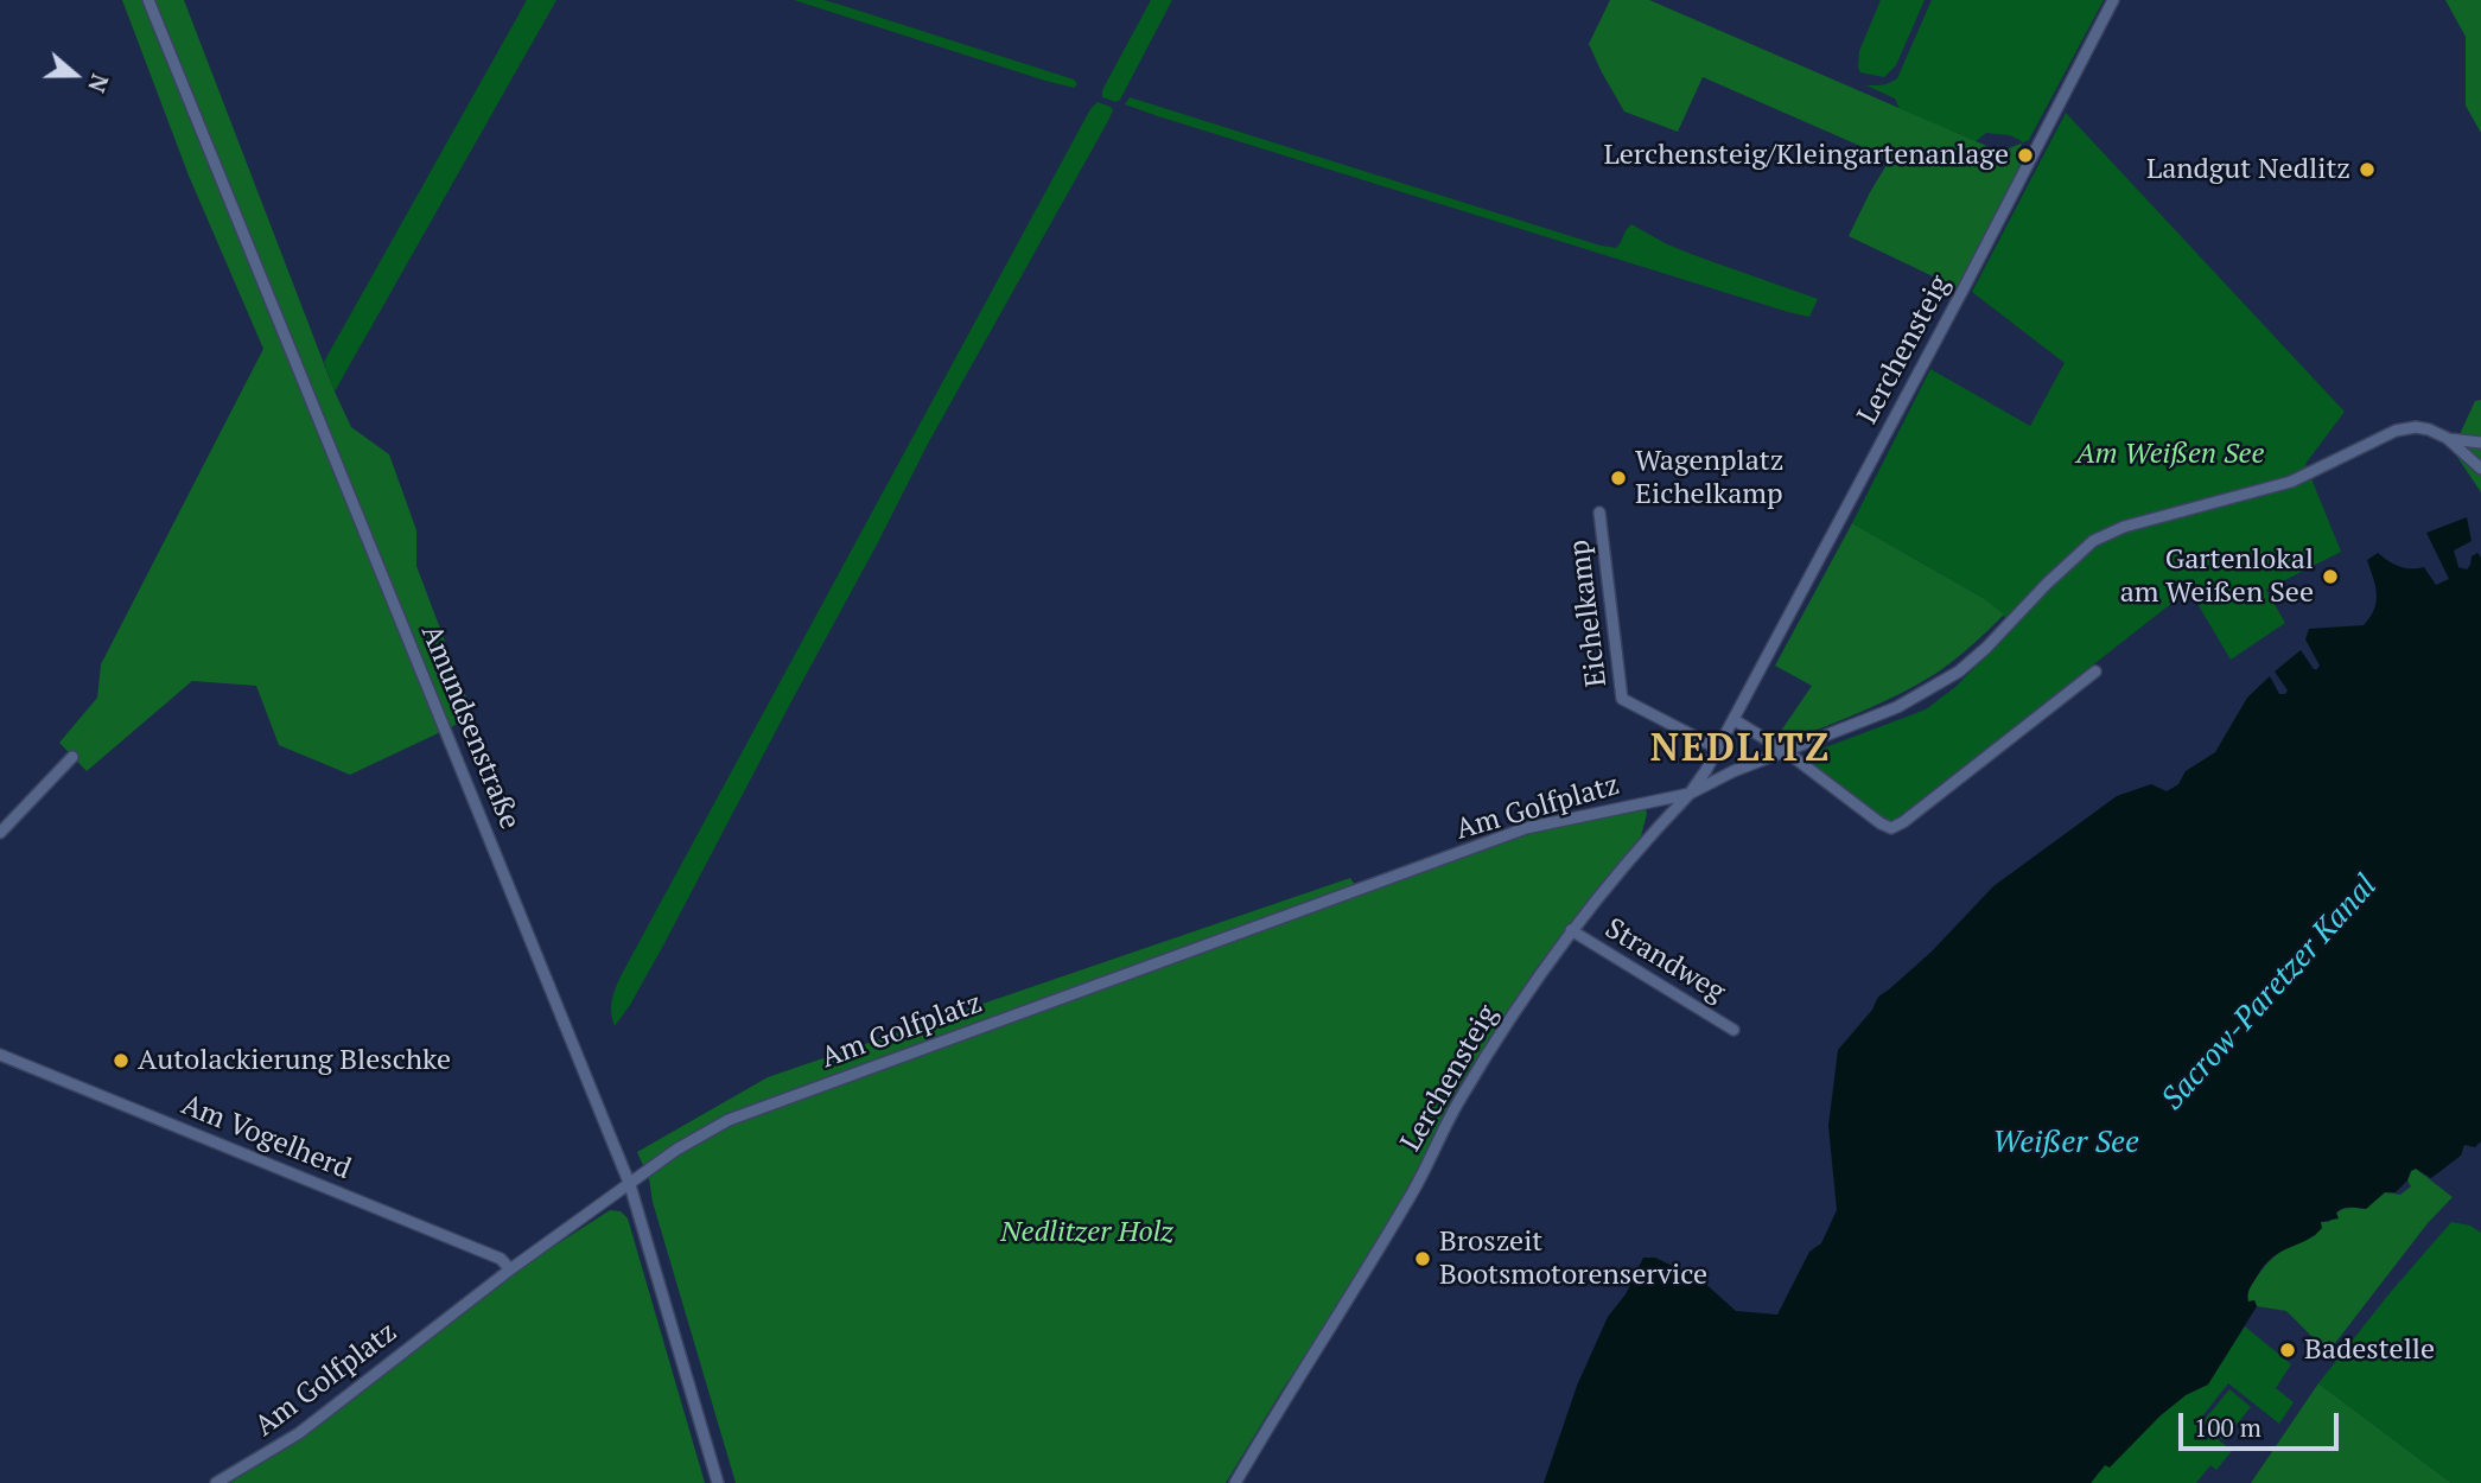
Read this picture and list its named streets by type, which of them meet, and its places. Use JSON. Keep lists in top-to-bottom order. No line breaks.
{"streets":{"street":["Lerchensteig","Eichelkamp","Amundsenstraße","Am Golfplatz","Strandweg","Am Vogelherd"]},"crossings":[["Lerchensteig","Eichelkamp"],["Lerchensteig","Am Golfplatz"],["Lerchensteig","Strandweg"],["Amundsenstraße","Am Golfplatz"],["Am Golfplatz","Am Vogelherd"]],"districts":["NEDLITZ"],"water":["Sacrow-Paretzer Kanal","Weißer See"],"parks":["Am Weißen See","Nedlitzer Holz"],"places":["Lerchensteig/Kleingartenanlage","Landgut Nedlitz","Wagenplatz Eichelkamp","Gartenlokal am Weißen See","Autolackierung Bleschke","Broszeit Bootsmotorenservice","Badestelle"],"scale_bar":"100 m","north":"right"}
